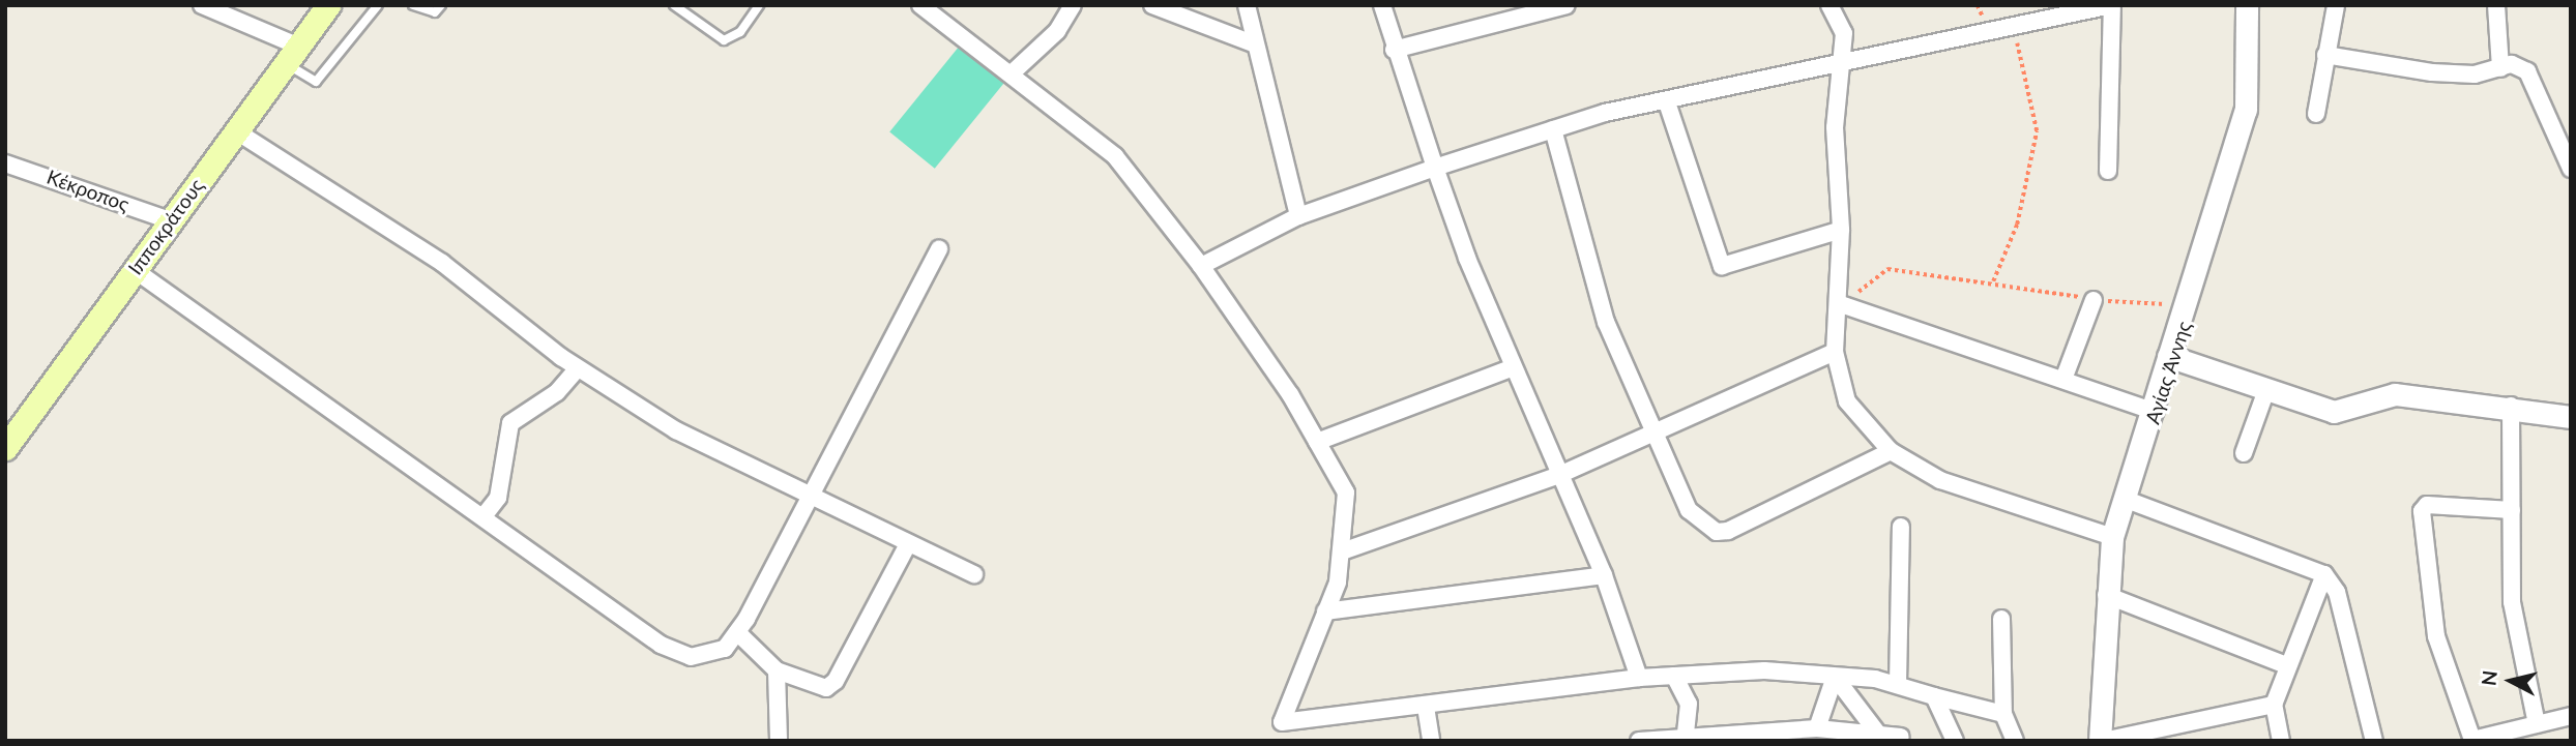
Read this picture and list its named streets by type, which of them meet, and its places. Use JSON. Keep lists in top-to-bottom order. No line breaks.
{"streets":{"main road":["Ιπποκράτους"],"street":["Κέκροπος","Αγίας Άννης"]},"crossings":[["Κέκροπος","Ιπποκράτους"]],"north":"left"}
